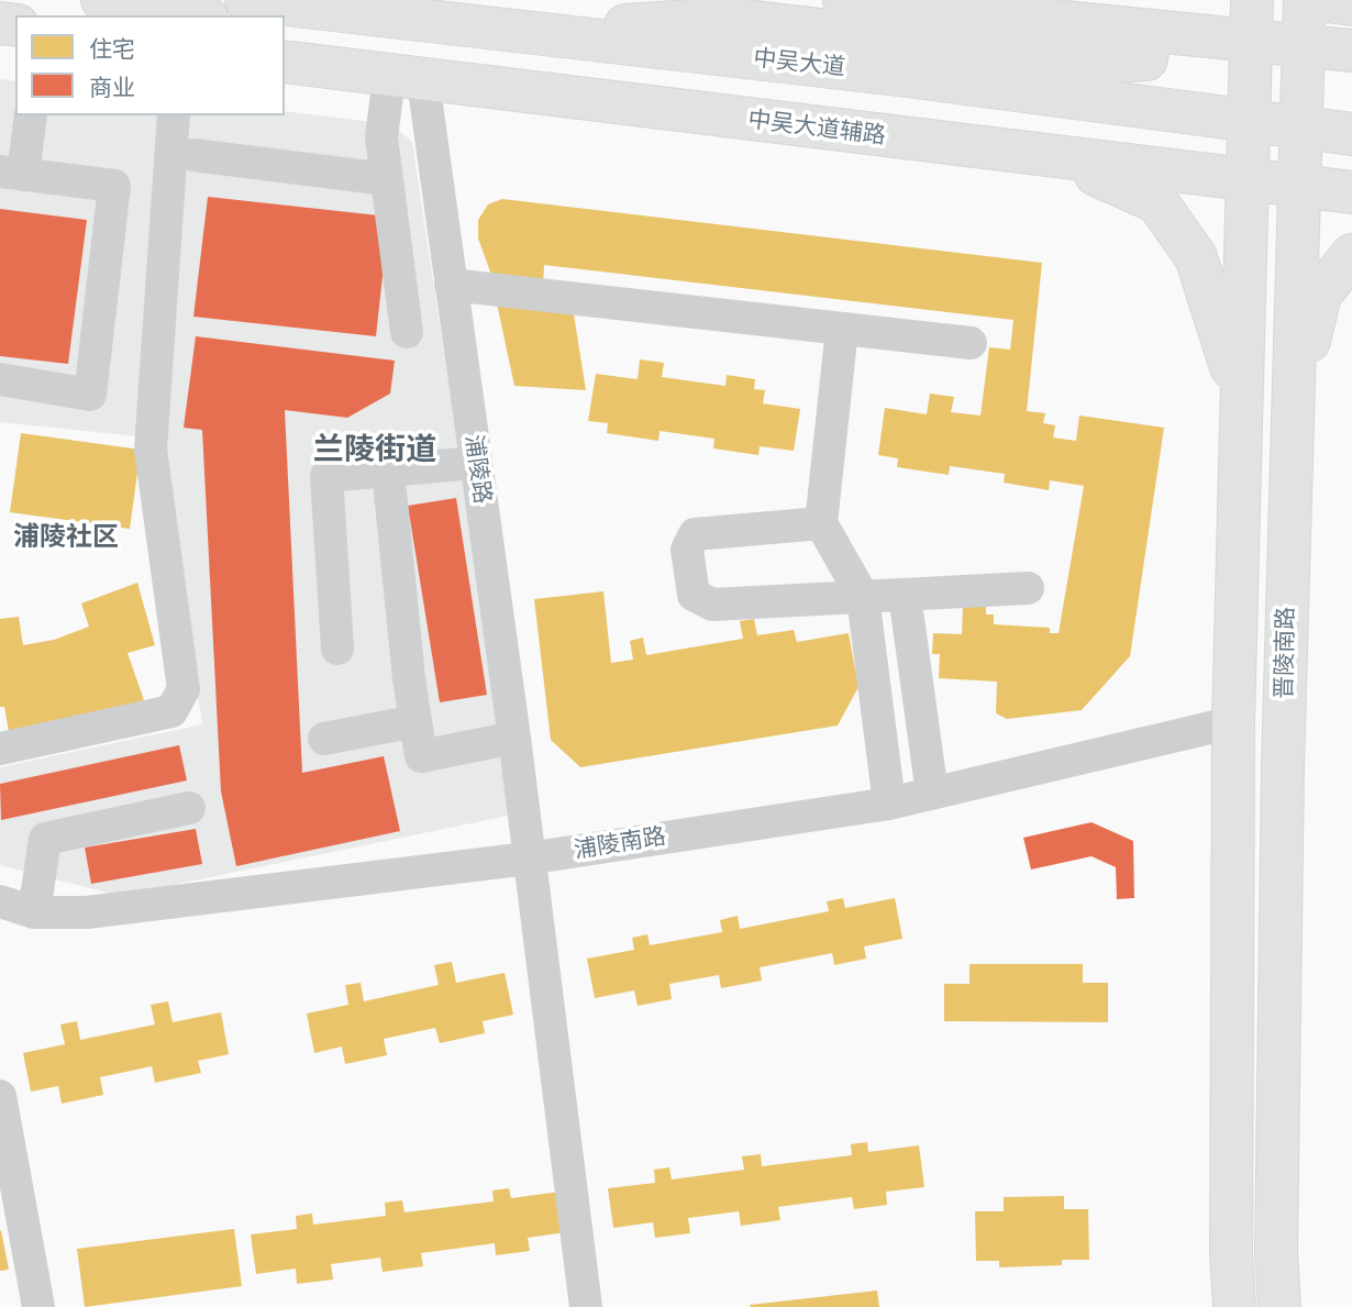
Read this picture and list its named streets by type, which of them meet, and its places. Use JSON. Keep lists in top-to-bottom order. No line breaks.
{"streets":{"main road":["中吴大道","中吴大道辅路","晋陵南路"],"street":["浦陵路","浦陵南路"]},"crossings":[["中吴大道","晋陵南路"],["中吴大道辅路","浦陵路"],["中吴大道辅路","晋陵南路"],["浦陵路","浦陵南路"]],"districts":["兰陵街道","浦陵社区"],"legend":["住宅","商业"]}
